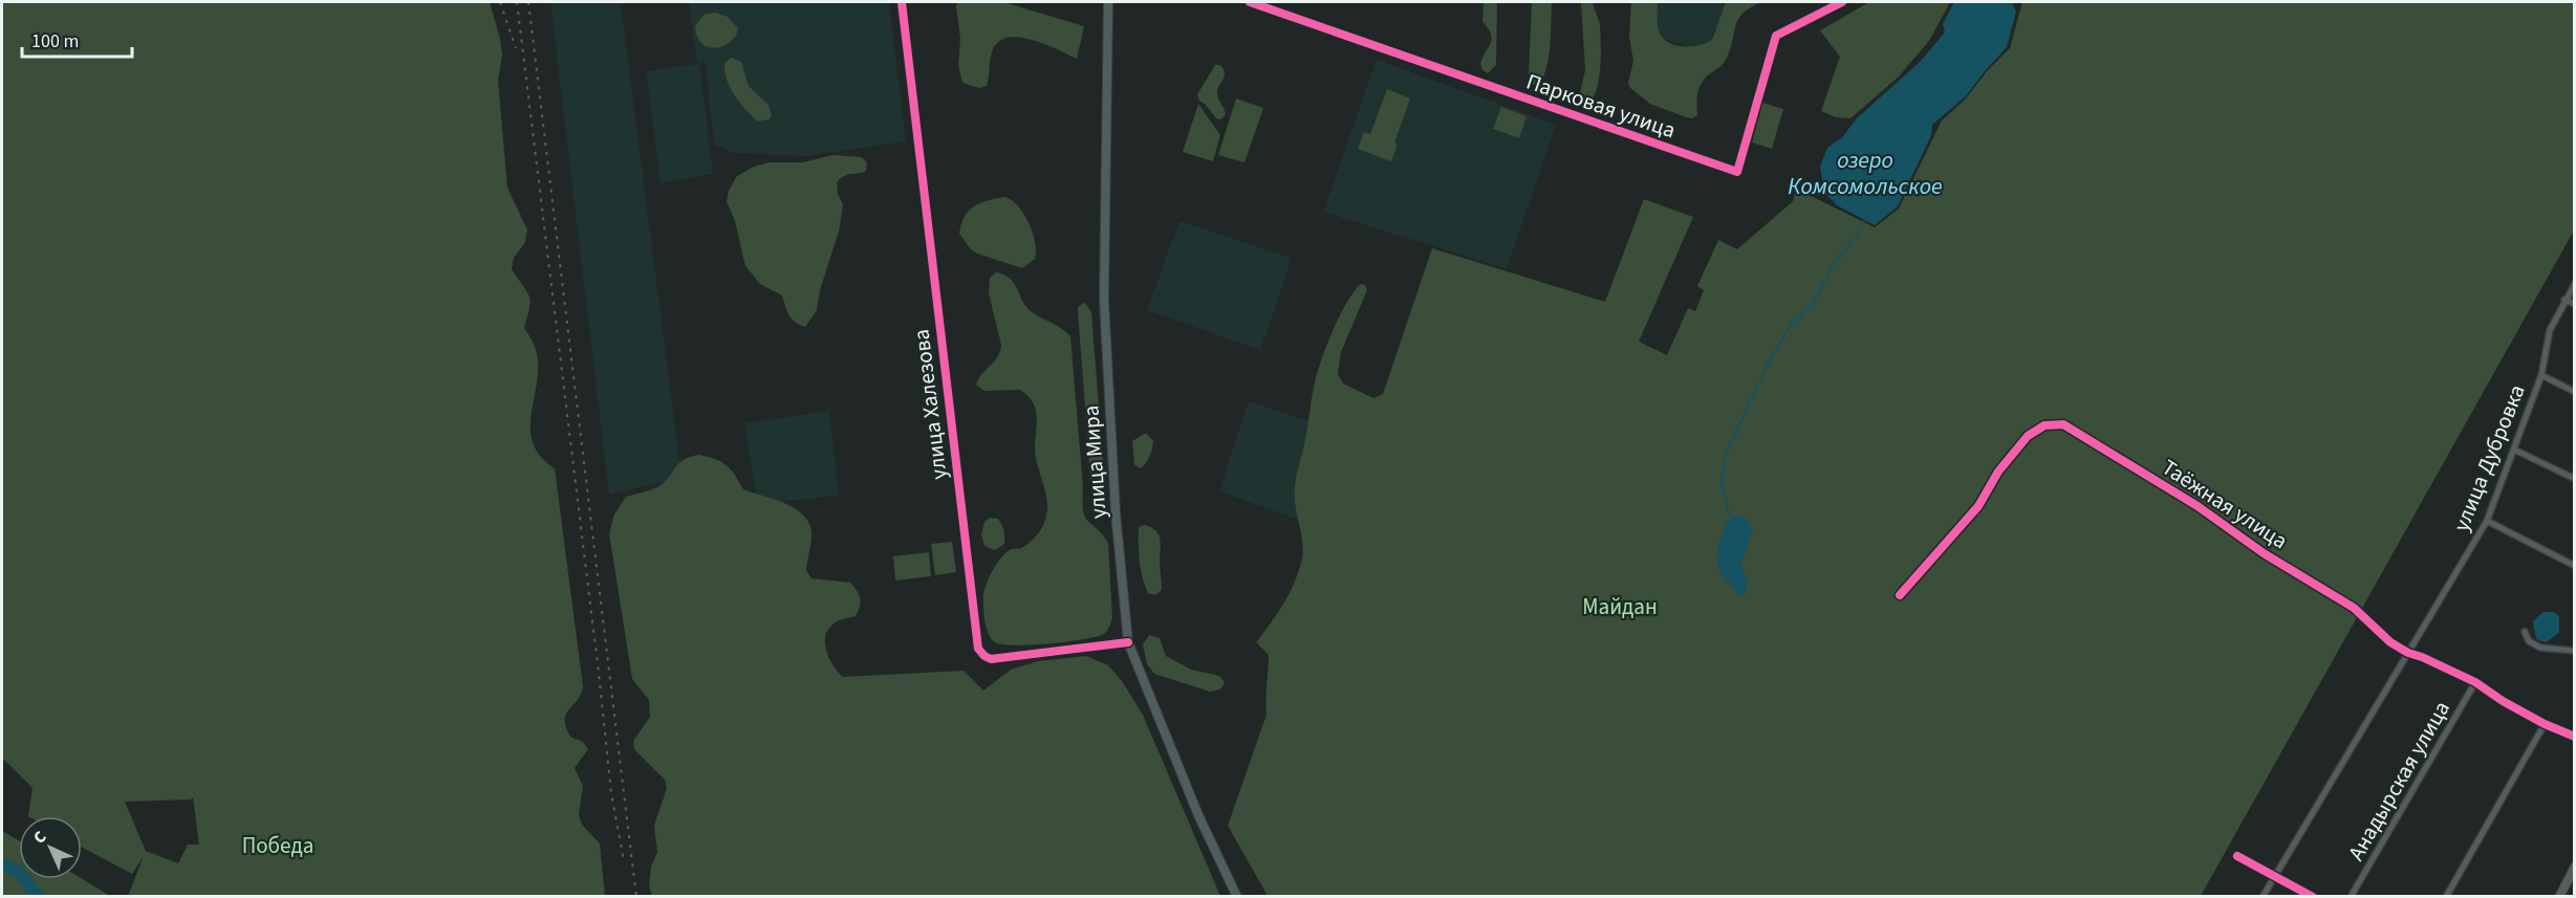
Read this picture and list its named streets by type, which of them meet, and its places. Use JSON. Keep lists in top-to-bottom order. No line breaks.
{"streets":{"main road":["улица Мира"],"street":["Парковая улица","улица Халезова","улица Дубровка","Таёжная улица","Анадырская улица"]},"crossings":[["улица Халезова","улица Мира"],["улица Дубровка","Таёжная улица"],["Таёжная улица","Анадырская улица"]],"water":["озеро Комсомольское"],"parks":["Майдан","Победа"],"scale_bar":"100 m","north":"top left"}
